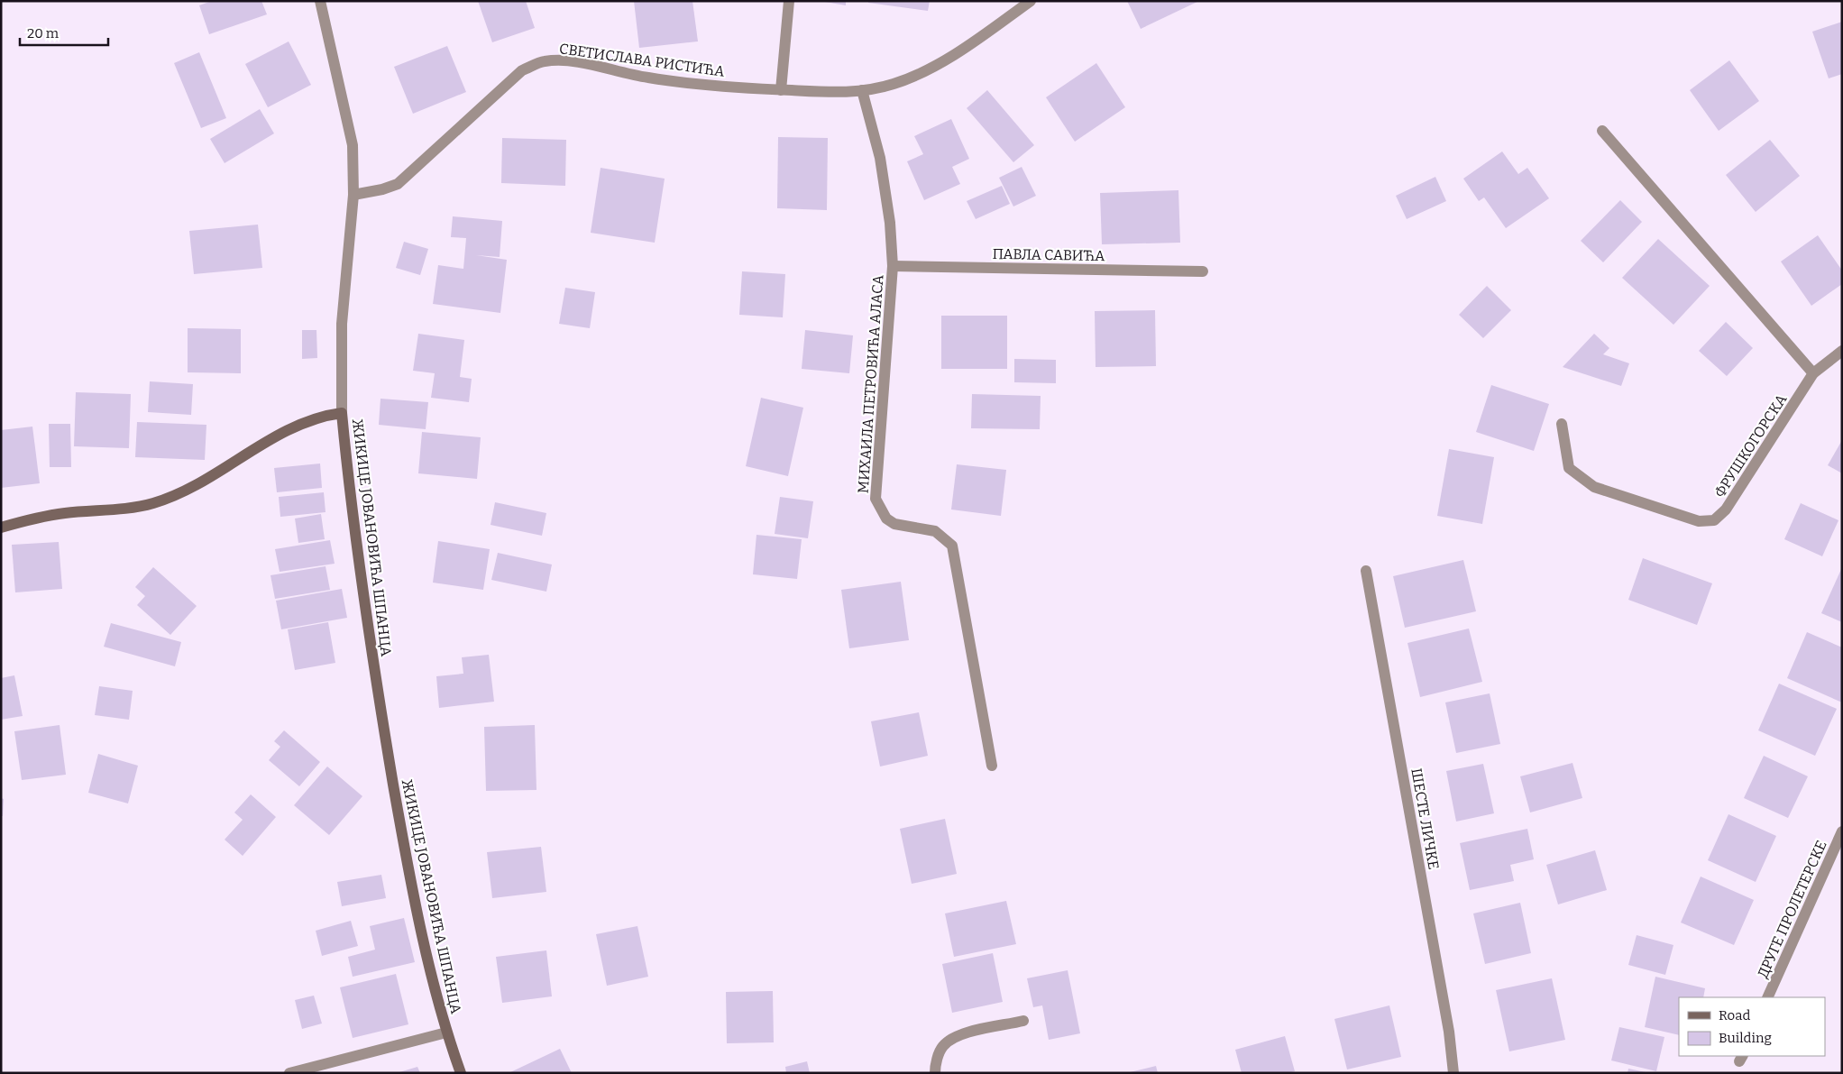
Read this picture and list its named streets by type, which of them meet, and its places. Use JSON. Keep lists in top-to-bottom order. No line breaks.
{"streets":{"street":["СВЕТИСЛАВА РИСТИЋА","ПАВЛА САВИЋА","МИХАИЛА ПЕТРОВИЋА АЛАСА","ФРУШКОГОРСКА","ЖИКИЦЕ ЈОВАНОВИЋА ШПАНЦА","ШЕСТЕ ЛИЧКЕ","ДРУГЕ ПРОЛЕТЕРСКЕ"]},"crossings":[["СВЕТИСЛАВА РИСТИЋА","МИХАИЛА ПЕТРОВИЋА АЛАСА"],["СВЕТИСЛАВА РИСТИЋА","ЖИКИЦЕ ЈОВАНОВИЋА ШПАНЦА"],["ПАВЛА САВИЋА","МИХАИЛА ПЕТРОВИЋА АЛАСА"]],"legend":["Road","Building"],"scale_bar":"20 m"}
